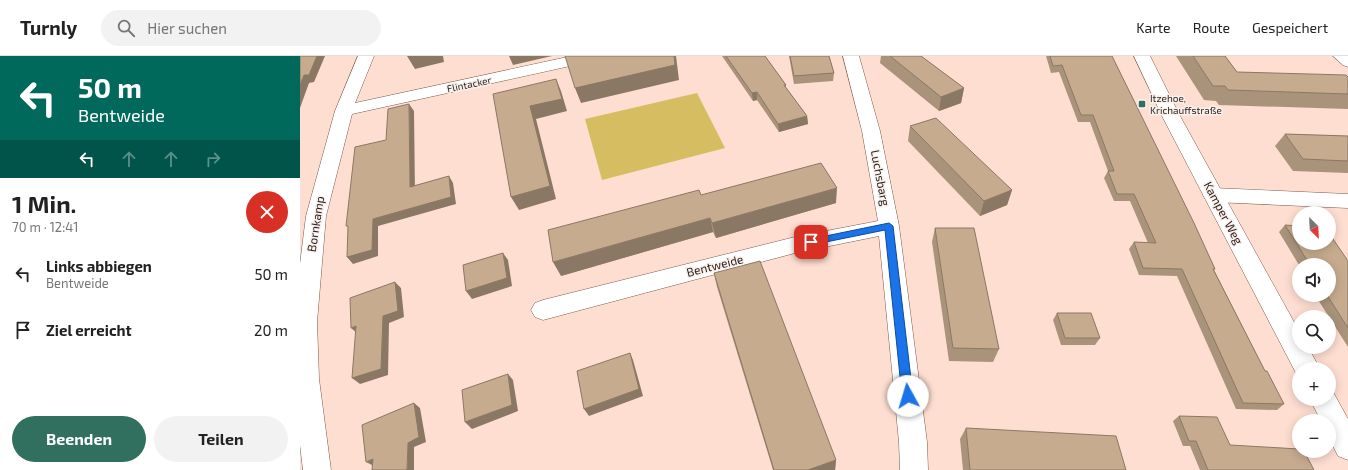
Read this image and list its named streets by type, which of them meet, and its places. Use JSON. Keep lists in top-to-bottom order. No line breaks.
{"streets":{"street":["Flintacker","Luchsbarg","Kamper Weg","Bornkamp","Bentweide"]},"crossings":[["Flintacker","Bornkamp"],["Luchsbarg","Bentweide"]],"places":{"transit":["Itzehoe, Krichauffstraße"]},"north":"bottom right","page":{"header":"Turnly","search":"Hier suchen","nav":["Karte","Route","Gespeichert"],"turn":["50 m","Bentweide"],"heading":["1 Min.","70 m · 12:41"],"map_buttons":["+","−"],"list":[{"name":"Links abbiegen","note":"Bentweide","value":"50 m"},{"name":"Ziel erreicht","value":"20 m"}],"buttons":["Beenden","Teilen"]}}
